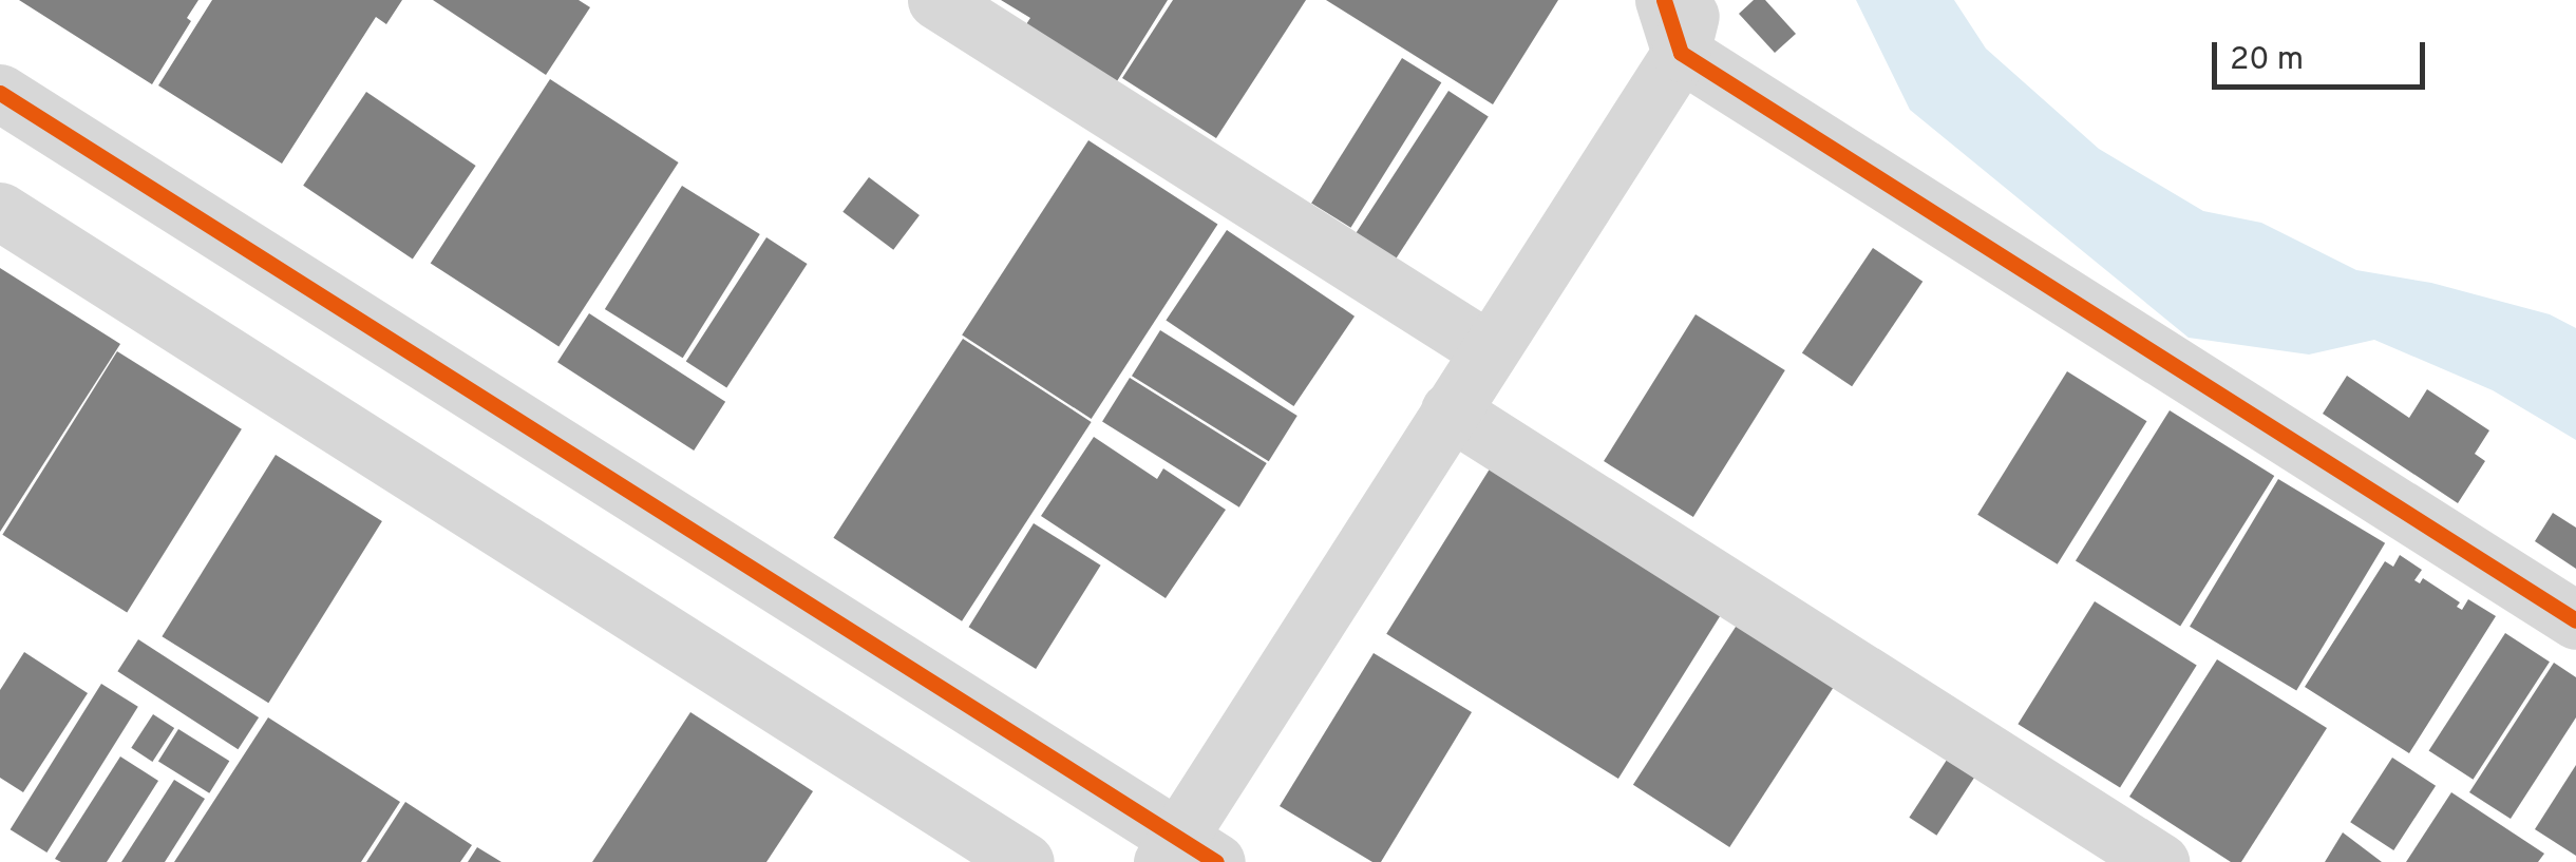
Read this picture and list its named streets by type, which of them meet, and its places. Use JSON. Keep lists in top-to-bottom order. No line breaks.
{"scale_bar":"20 m"}
